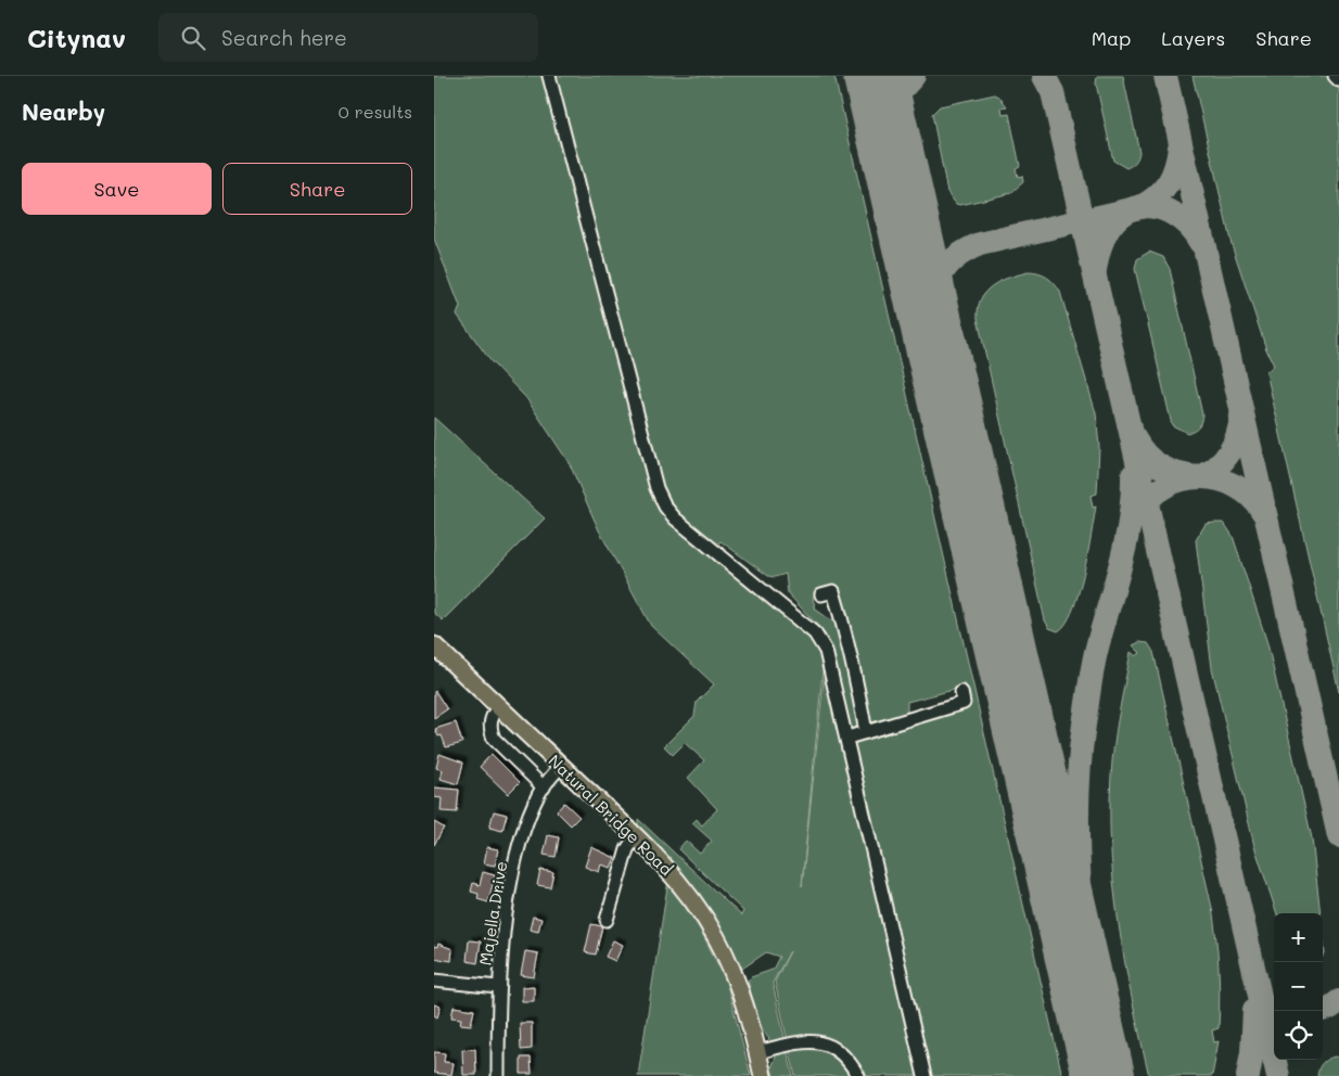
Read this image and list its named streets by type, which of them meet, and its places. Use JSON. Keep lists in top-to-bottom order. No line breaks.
{"streets":{"main road":["Natural Bridge Road"],"street":["Majella Drive"]},"crossings":[["Natural Bridge Road","Majella Drive"]],"page":{"header":"Citynav","search":"Search here","nav":["Map","Layers","Share"],"heading":["Nearby","0 results"],"buttons":["Save","Share"],"map_buttons":["+","−"]}}
